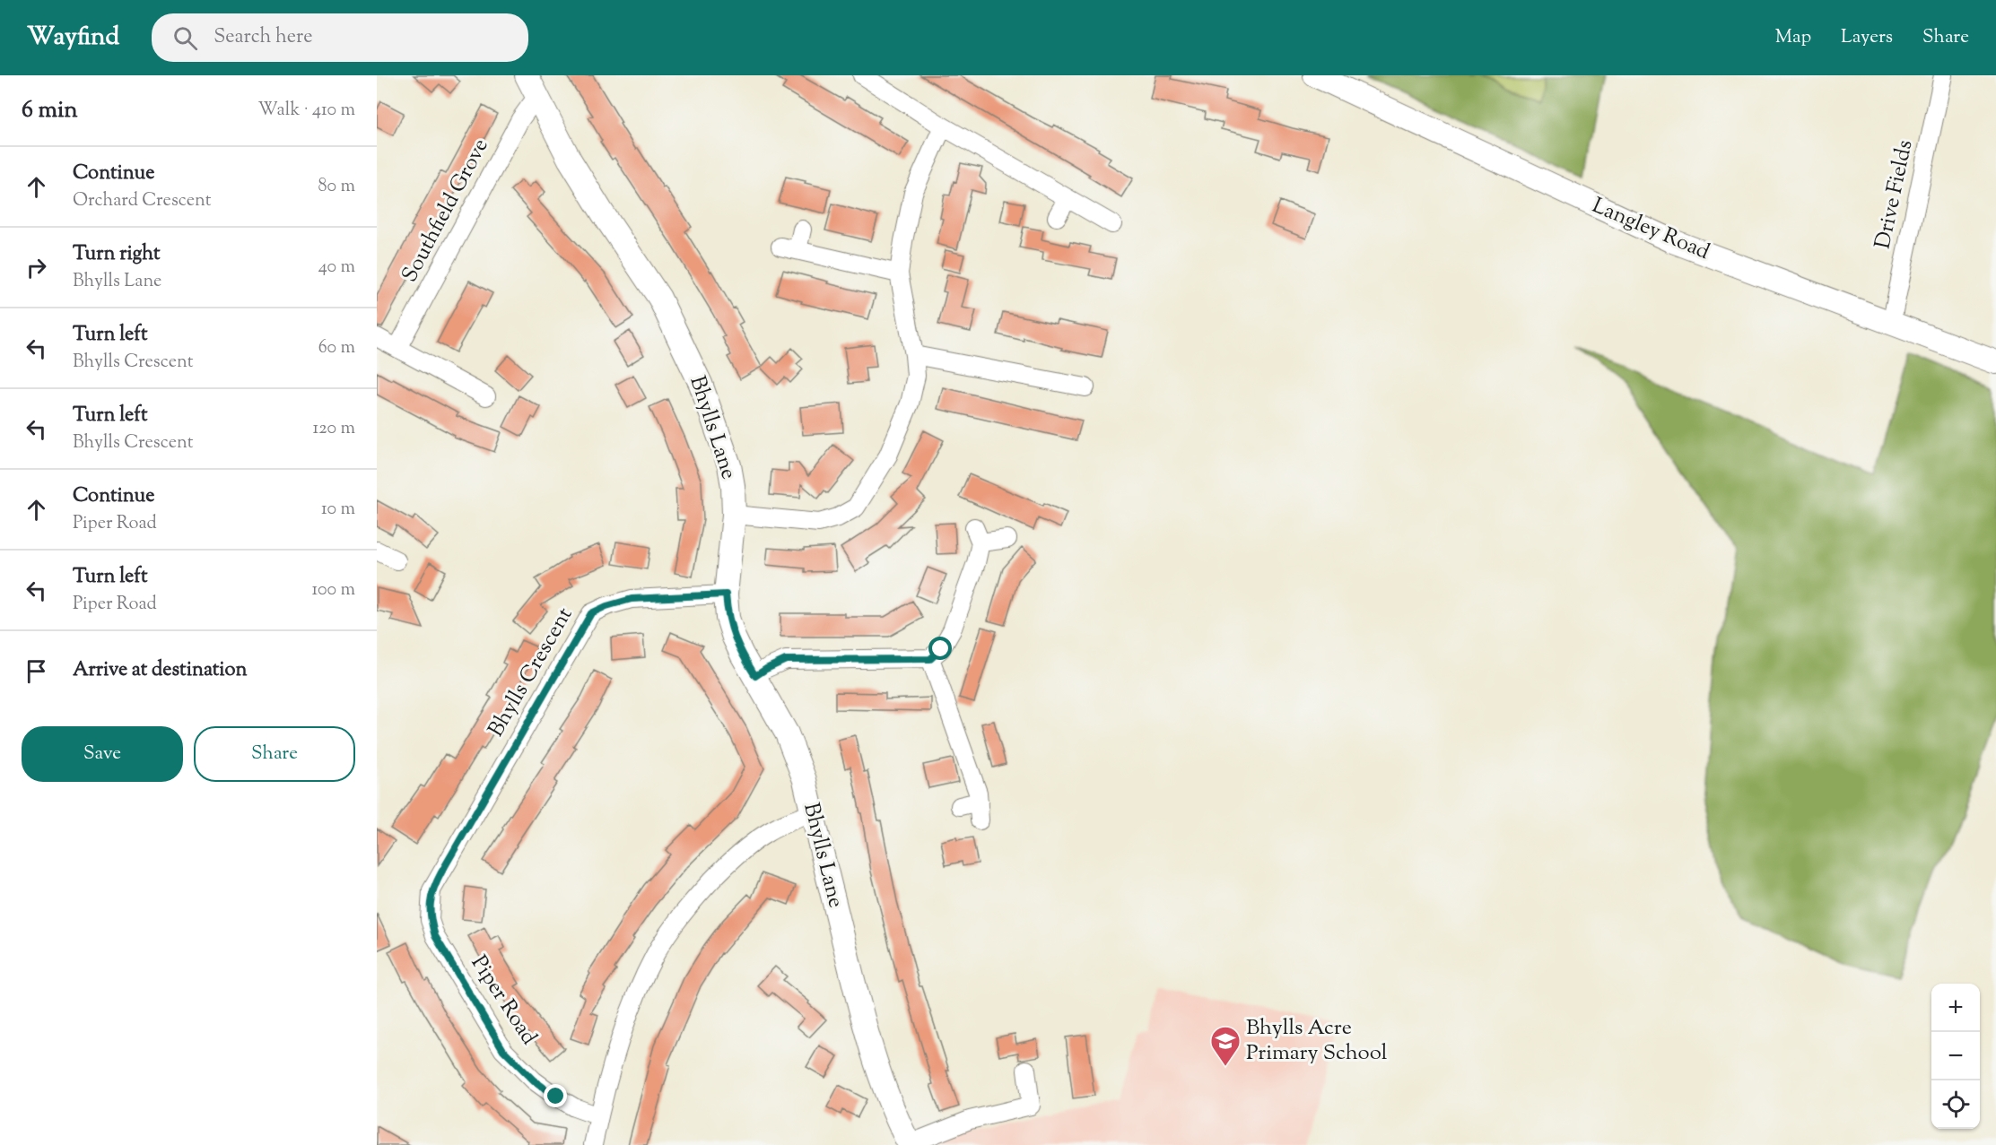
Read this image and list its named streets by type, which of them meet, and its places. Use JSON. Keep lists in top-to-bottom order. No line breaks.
{"streets":{"street":["Drive Fields","Southfield Grove","Langley Road","Bhylls Lane","Bhylls Crescent","Piper Road"]},"crossings":[["Drive Fields","Langley Road"],["Southfield Grove","Bhylls Lane"],["Bhylls Lane","Bhylls Crescent"],["Bhylls Crescent","Piper Road"]],"places":{"school or university":["Bhylls Acre Primary School"]},"page":{"header":"Wayfind","search":"Search here","nav":["Map","Layers","Share"],"heading":["6 min","Walk · 410 m"],"list":[["Continue","Orchard Crescent","80 m"],["Turn right","Bhylls Lane","40 m"],["Turn left","Bhylls Crescent","60 m"],["Turn left","Bhylls Crescent","120 m"],["Continue","Piper Road","10 m"],["Turn left","Piper Road","100 m"],"Arrive at destination"],"buttons":["Save","Share"],"map_buttons":["+","−"]}}
